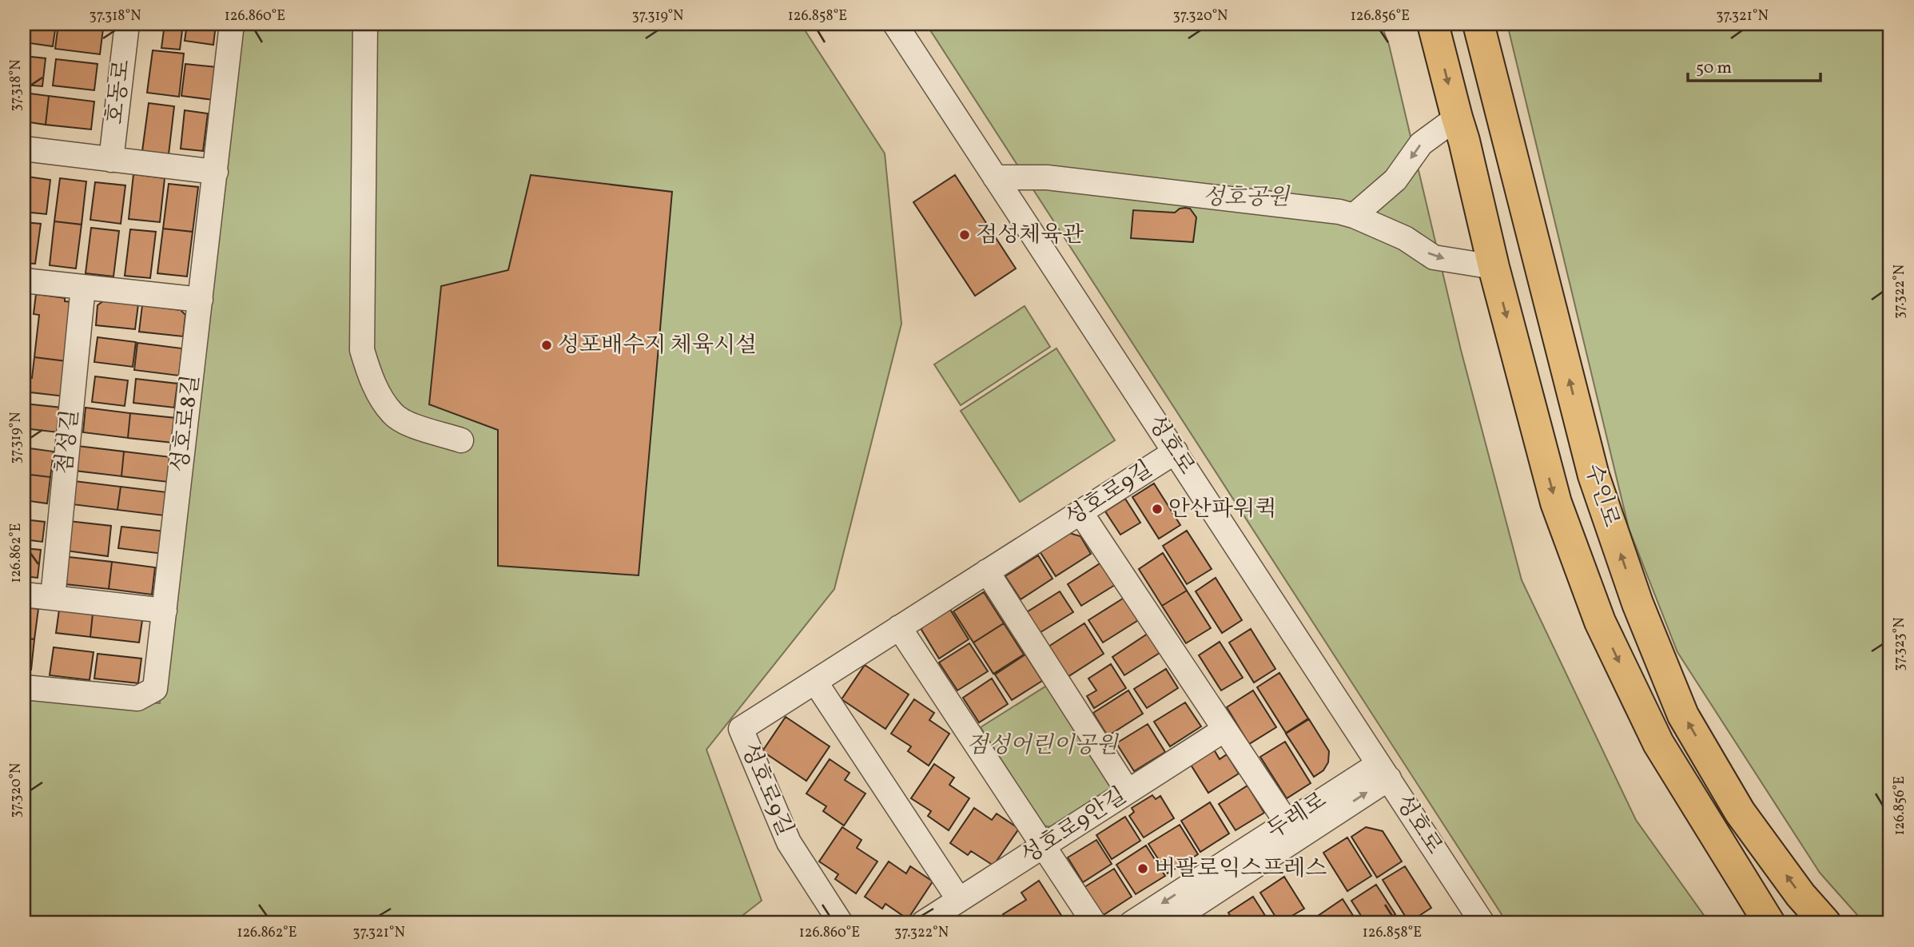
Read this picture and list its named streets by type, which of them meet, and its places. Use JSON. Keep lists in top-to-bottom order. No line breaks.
{"streets":{"highway":["수인로"],"street":["호동로","성호로8길","첨성길","성호로","성호로9길","두레로","성호로9안길"]},"crossings":[["성호로","성호로9길"],["성호로","두레로"]],"parks":["성호공원","점성어린이공원"],"places":["점성체육관","성포배수지 체육시설","안산파워퀵","버팔로익스프레스"],"scale_bar":"50 m","coordinates":["37.318°N","126.860°E","37.319°N","126.858°E","37.320°N","126.856°E","37.321°N","37.322°N","126.862°E","37.323°N"]}
